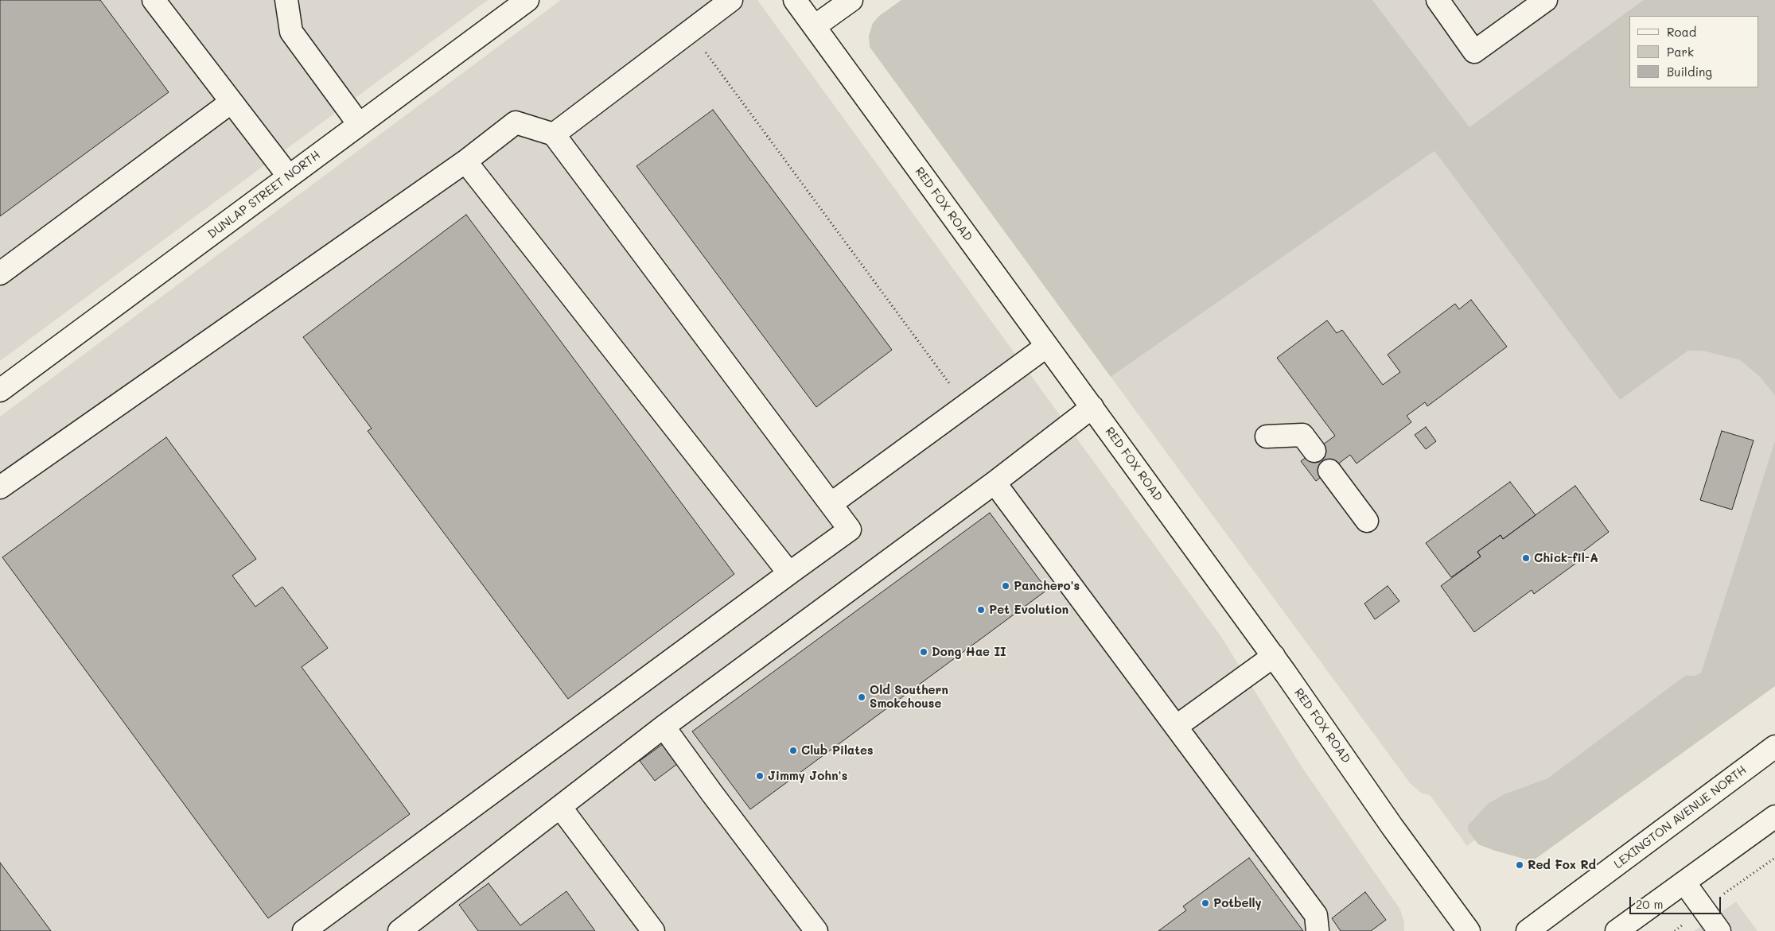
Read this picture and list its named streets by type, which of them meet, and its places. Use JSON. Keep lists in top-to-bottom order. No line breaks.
{"streets":{"street":["DUNLAP STREET NORTH","RED FOX ROAD","LEXINGTON AVENUE NORTH"]},"places":["Chick-fil-A","Panchero's","Pet Evolution","Dong Hae II","Old Southern Smokehouse","Club Pilates","Jimmy John's","Red Fox Rd","Potbelly"],"legend":["Road","Park","Building"],"scale_bar":"20 m"}
